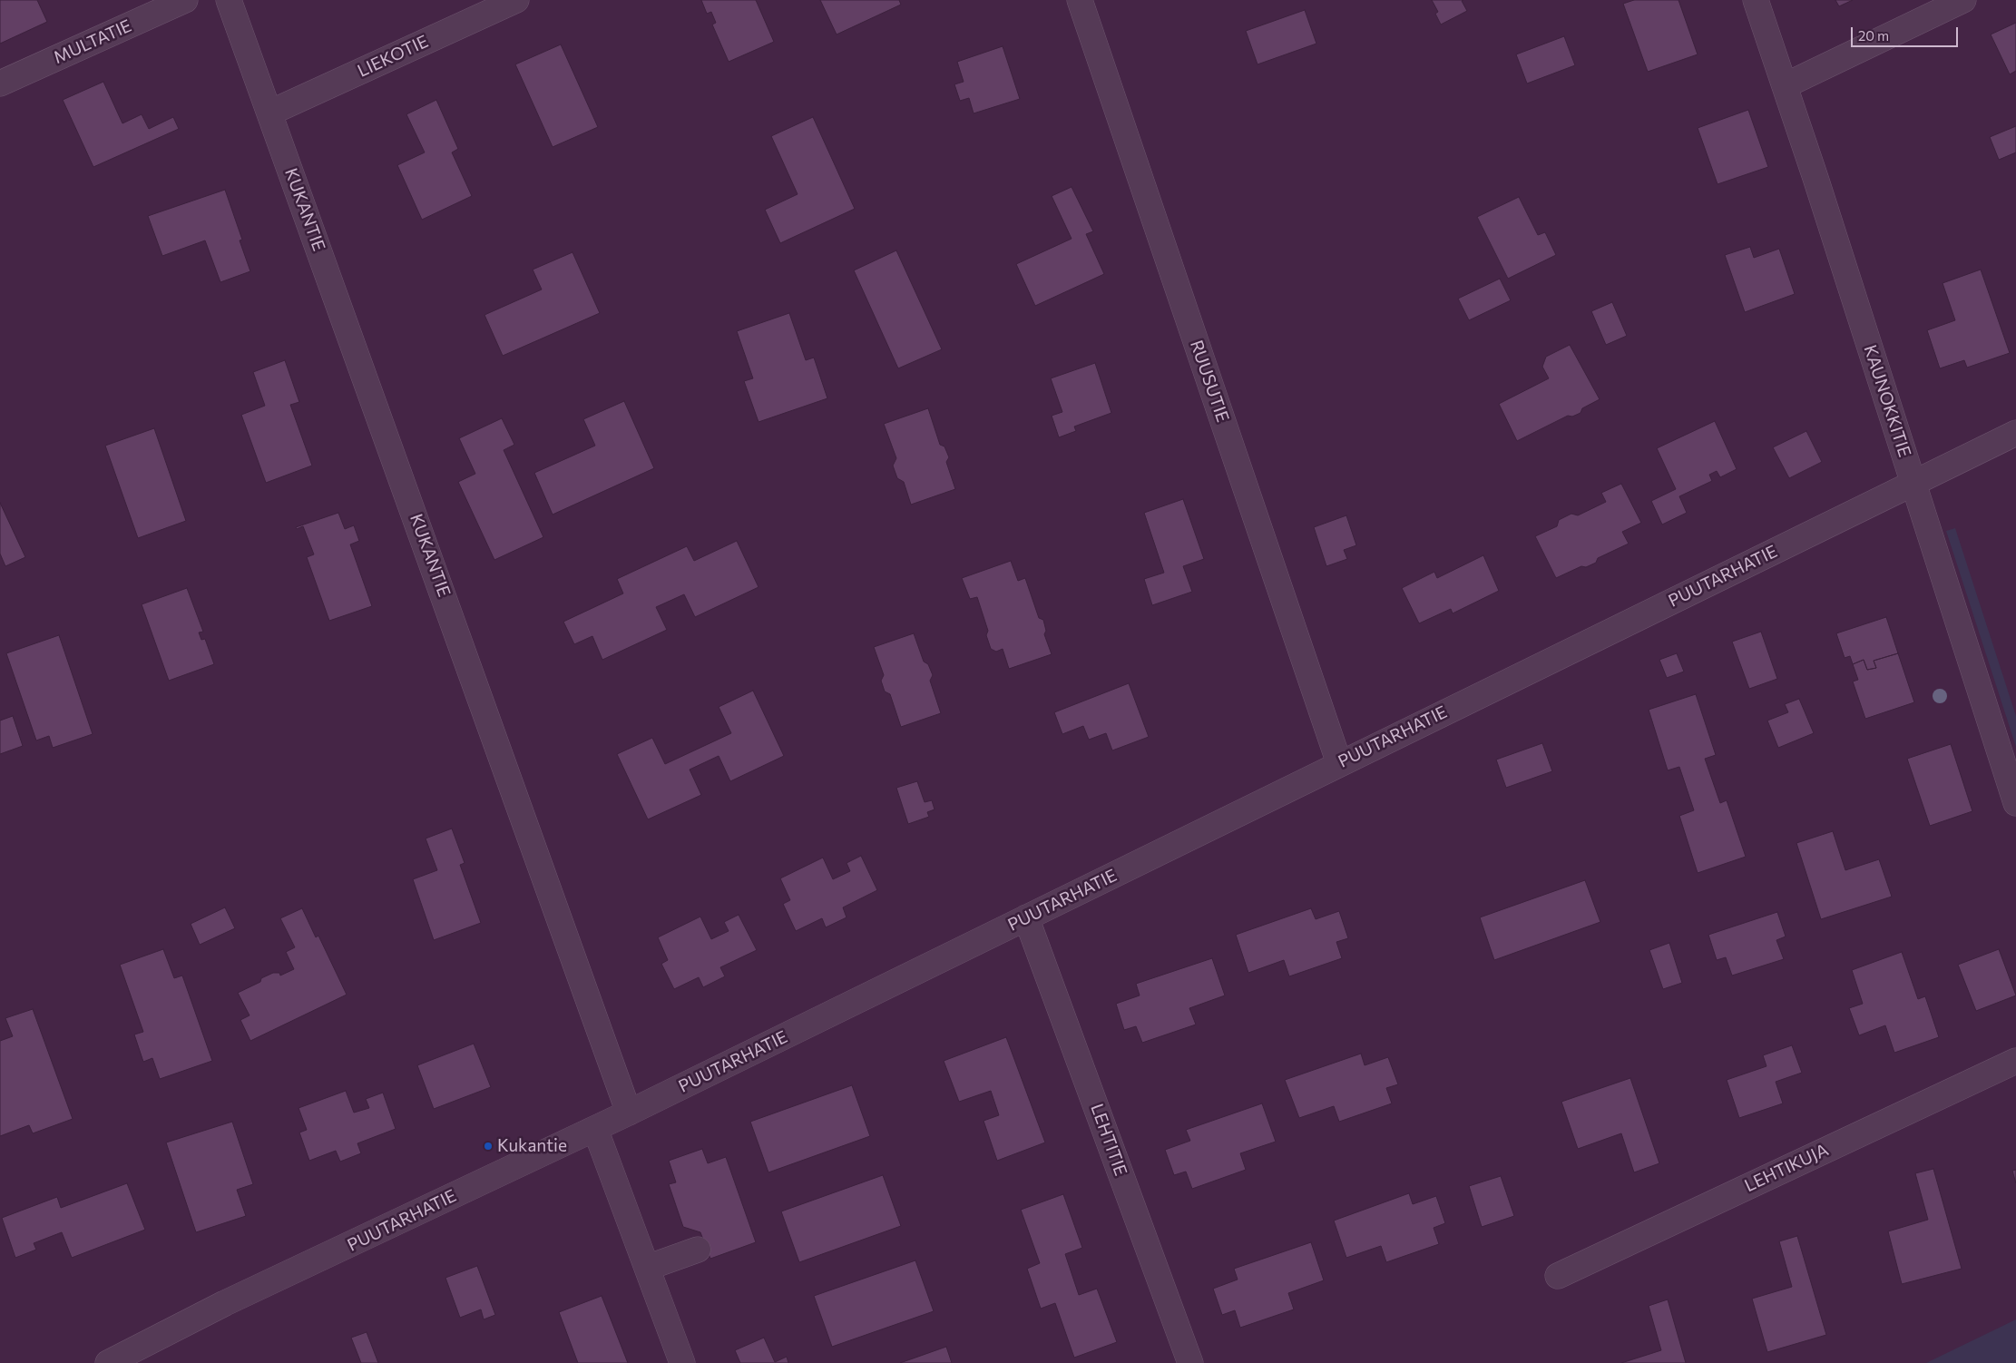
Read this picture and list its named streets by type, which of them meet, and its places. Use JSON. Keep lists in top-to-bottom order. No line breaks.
{"streets":{"street":["MULTATIE","LIEKOTIE","KUKANTIE","RUUSUTIE","KAUNOKKITIE","PUUTARHATIE","LEHTITIE","LEHTIKUJA"]},"crossings":[["LIEKOTIE","KUKANTIE"],["KUKANTIE","PUUTARHATIE"],["RUUSUTIE","PUUTARHATIE"],["KAUNOKKITIE","PUUTARHATIE"],["PUUTARHATIE","LEHTITIE"]],"places":["Kukantie"],"scale_bar":"20 m"}
